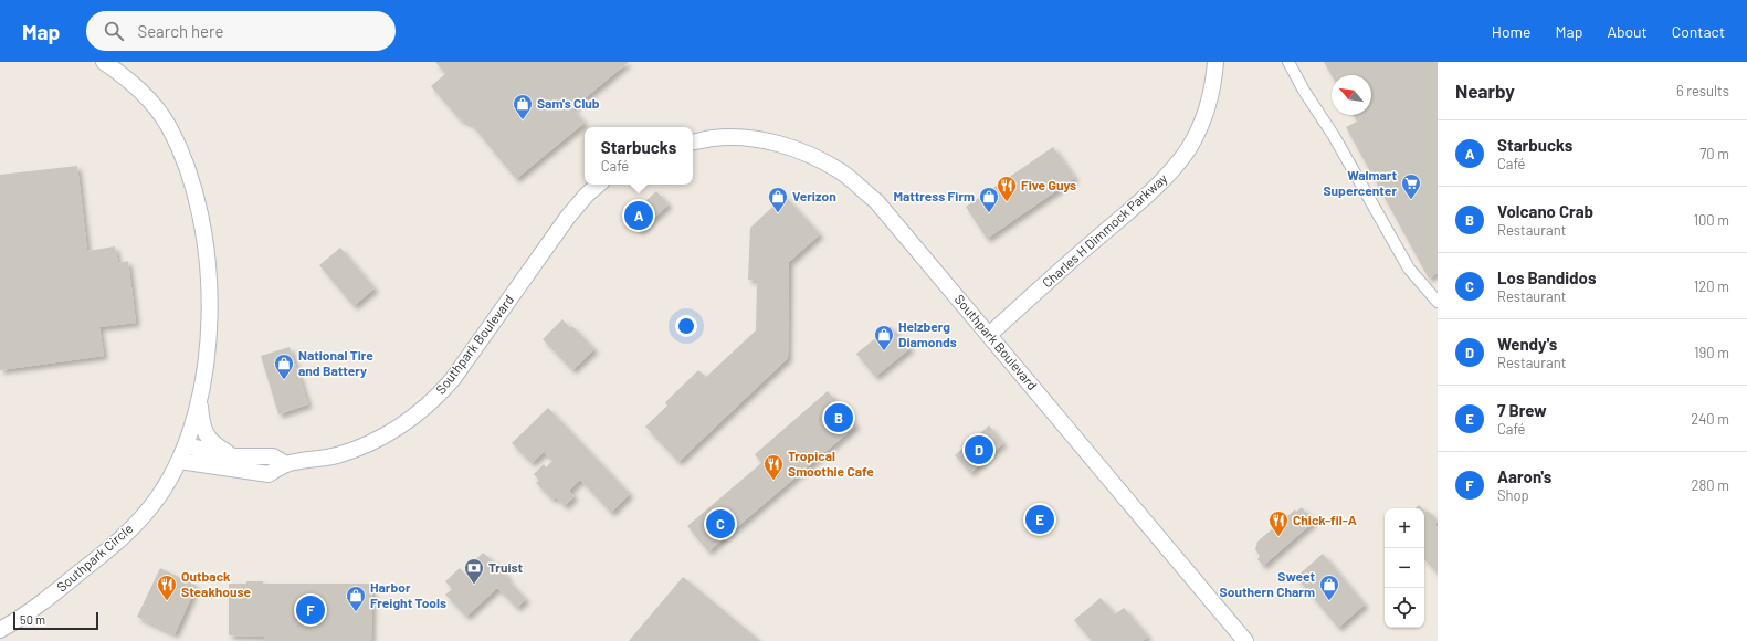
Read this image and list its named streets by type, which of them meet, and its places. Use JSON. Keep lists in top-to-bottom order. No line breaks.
{"streets":{"street":["Charles H Dimmock Parkway","Southpark Boulevard","Southpark Circle"]},"crossings":[["Charles H Dimmock Parkway","Southpark Boulevard"],["Southpark Boulevard","Southpark Circle"]],"places":{"shop":["Sam's Club","Verizon","Mattress Firm","Helzberg Diamonds","National Tire and Battery","Sweet Southern Charm","Harbor Freight Tools"],"supermarket":["Walmart Supercenter"],"restaurant":["Five Guys","Tropical Smoothie Cafe","Chick-fil-A","Outback Steakhouse"],"bank":["Truist"]},"scale_bar":"50 m","north":"top left","page":{"header":"Map","search":"Search here","nav":["Home","Map","About","Contact"],"heading":["Nearby","6 results"],"list":[{"mark":"A","name":"Starbucks","note":"Café","value":"70 m"},{"mark":"B","name":"Volcano Crab","note":"Restaurant","value":"100 m"},{"mark":"C","name":"Los Bandidos","note":"Restaurant","value":"120 m"},{"mark":"D","name":"Wendy's","note":"Restaurant","value":"190 m"},{"mark":"E","name":"7 Brew","note":"Café","value":"240 m"},{"mark":"F","name":"Aaron's","note":"Shop","value":"280 m"}],"popup":["Starbucks","Café"],"pins":["A","B","D","E","C","F"],"map_buttons":["+","−"],"scale":"50 m"}}
